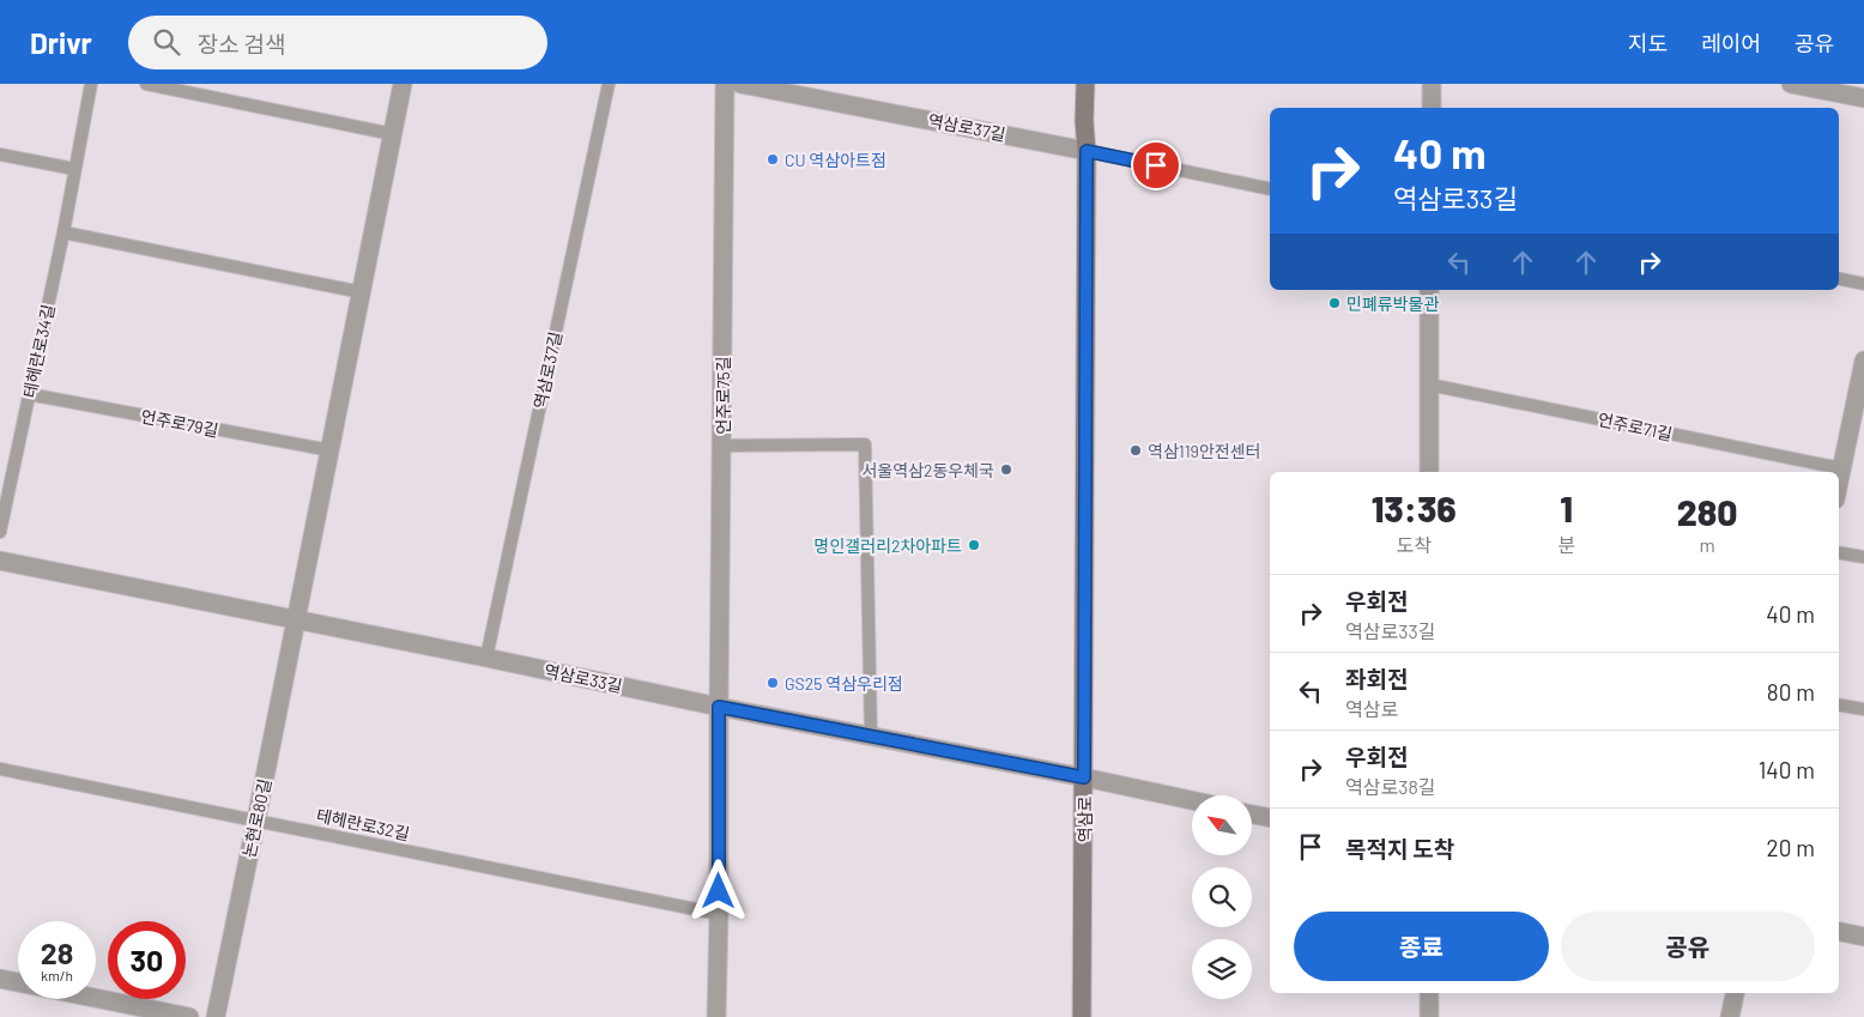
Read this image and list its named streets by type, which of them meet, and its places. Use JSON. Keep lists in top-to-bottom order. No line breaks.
{"streets":{"main road":["역삼로"],"street":["역삼로37길","언주로75길","역삼로33길","논현로80길"],"lane":["테헤란로34길","언주로79길","언주로71길","테헤란로32길"]},"crossings":[["역삼로37길","역삼로33길"],["역삼로37길","역삼로"],["테헤란로34길","언주로79길"],["언주로75길","역삼로33길"],["언주로75길","테헤란로32길"],["역삼로33길","논현로80길"],["역삼로33길","역삼로"],["논현로80길","테헤란로32길"]],"places":["CU 역삼아트점","민폐류박물관","역삼119안전센터","서울역삼2동우체국","명인갤러리2차아파트","GS25 역삼우리점"],"north":"top left","page":{"header":"Drivr","search":"장소 검색","nav":["지도","레이어","공유"],"turn":["40 m","역삼로33길"],"eta":["13:36","도착","1","분","280","m"],"list":[{"name":"우회전","note":"역삼로33길","value":"40 m"},{"name":"좌회전","note":"역삼로","value":"80 m"},{"name":"우회전","note":"역삼로38길","value":"140 m"},{"name":"목적지 도착","value":"20 m"}],"buttons":["종료","공유"],"speed":"28 km/h","limit":"30"}}
